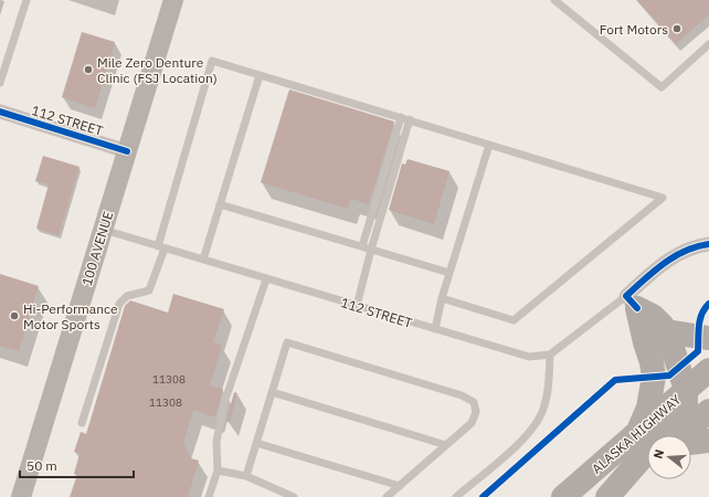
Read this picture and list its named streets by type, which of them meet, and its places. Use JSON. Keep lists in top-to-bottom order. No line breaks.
{"streets":{"highway":["ALASKA HIGHWAY"],"main road":["100 AVENUE"],"street":["112 STREET"]},"crossings":[["112 STREET","100 AVENUE"]],"places":["Fort Motors","Mile Zero Denture Clinic (FSJ Location)","Hi-Performance Motor Sports"],"house_numbers":["11308","11308"],"scale_bar":"50 m","north":"left"}
